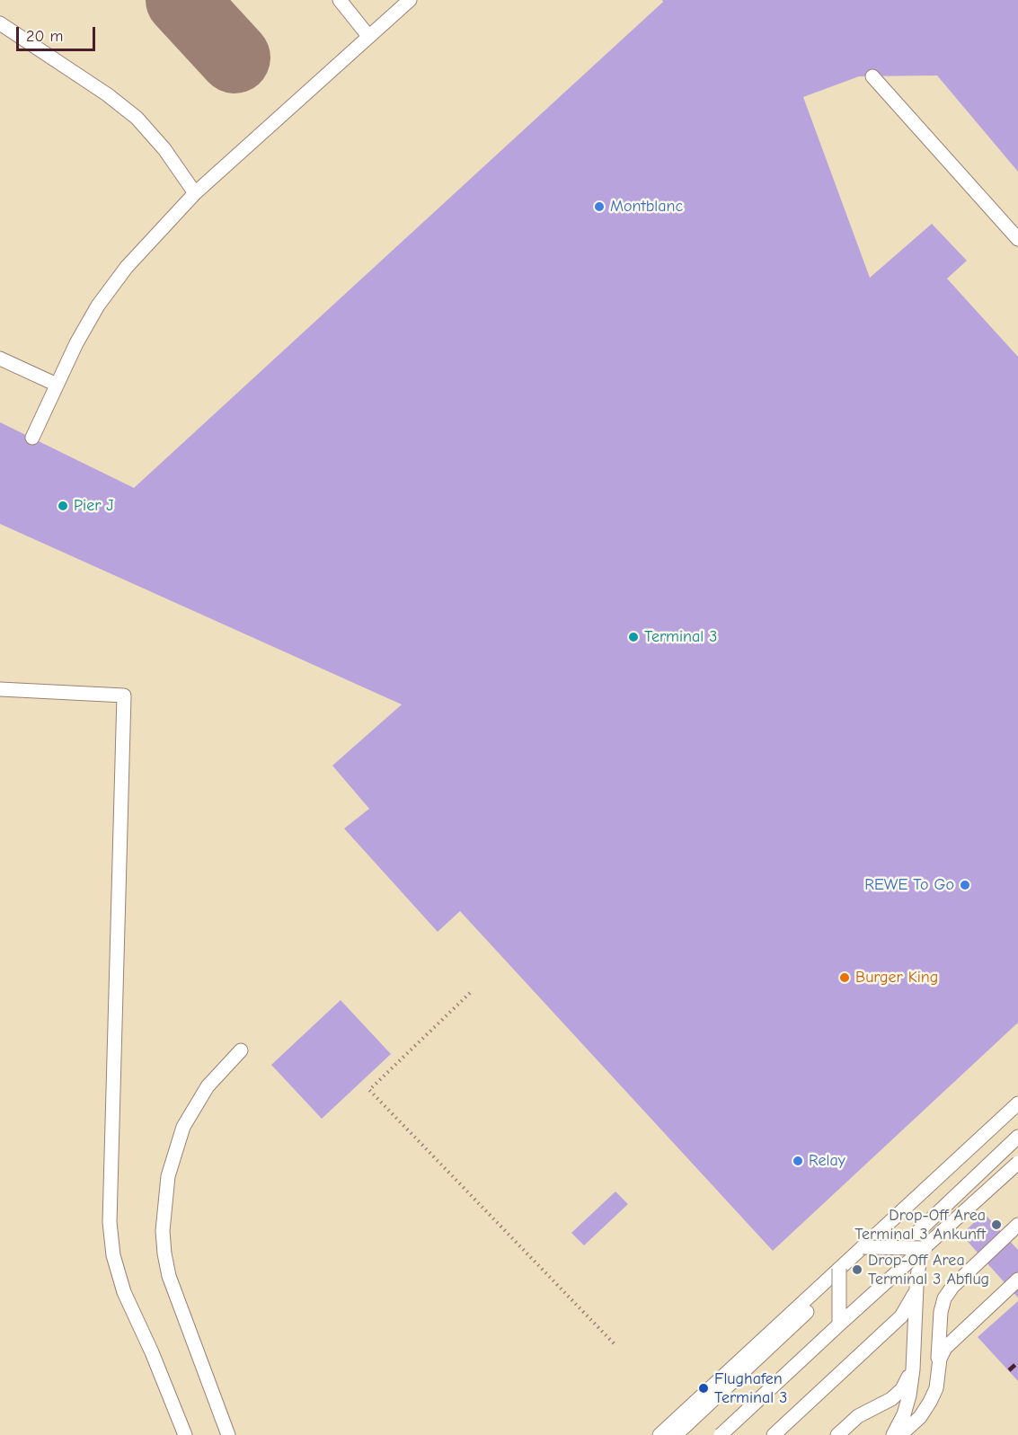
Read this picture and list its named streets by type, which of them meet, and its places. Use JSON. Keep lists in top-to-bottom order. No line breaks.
{"places":["Montblanc","Pier J","Terminal 3","REWE To Go","Burger King","Relay","Drop-Off Area Terminal 3 Ankunft","Drop-Off Area Terminal 3 Abflug","Flughafen Terminal 3"],"scale_bar":"20 m"}
